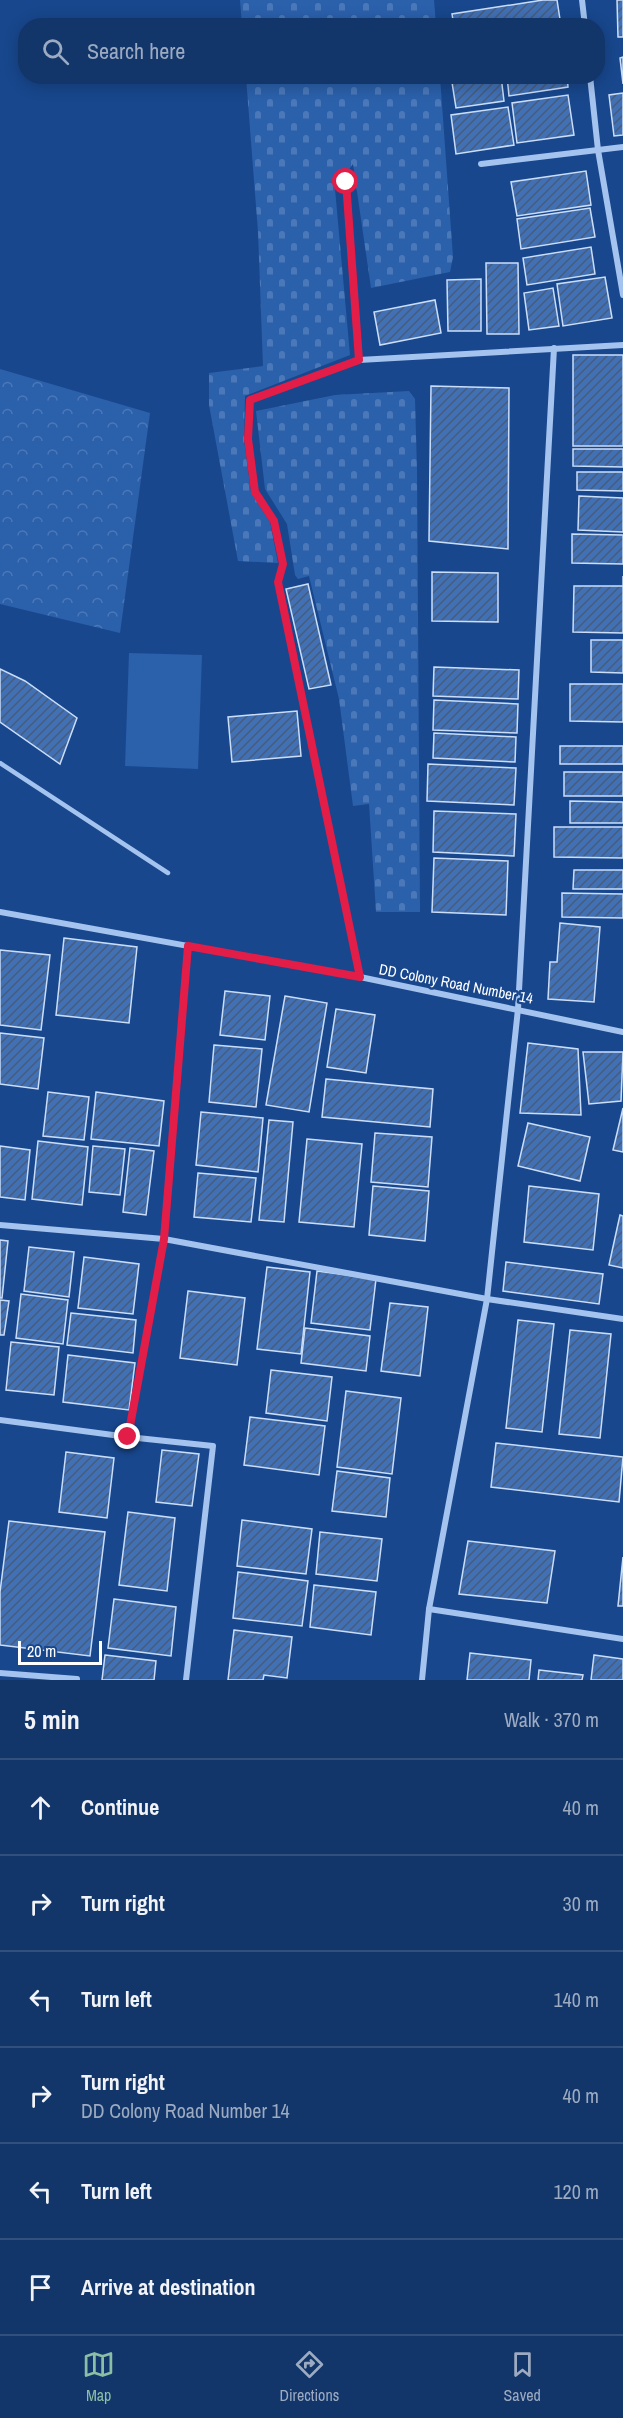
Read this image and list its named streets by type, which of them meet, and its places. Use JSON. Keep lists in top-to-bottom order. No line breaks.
{"streets":{"street":["DD Colony Road Number 14"]},"scale_bar":"20 m","page":{"search":"Search here","scale":"20 m","heading":["5 min","Walk · 370 m"],"list":[["Continue","40 m"],["Turn right","30 m"],["Turn left","140 m"],["Turn right","DD Colony Road Number 14","40 m"],["Turn left","120 m"],"Arrive at destination"],"nav":["Map","Directions","Saved"]}}
